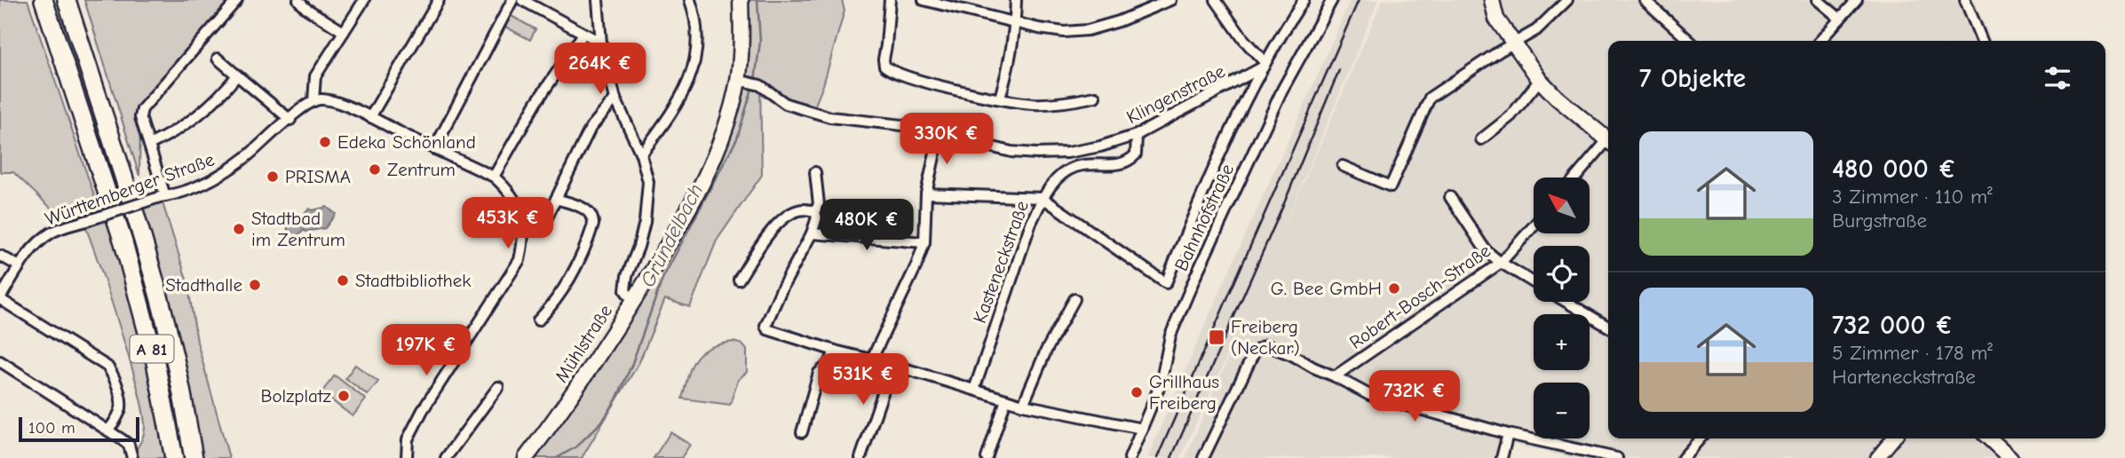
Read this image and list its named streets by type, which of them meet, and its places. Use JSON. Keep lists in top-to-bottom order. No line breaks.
{"streets":{"highway":["A 81"],"main road":["Mühlstraße"],"street":["Klingenstraße","Württemberger Straße","Bahnhofstraße","Kasteneckstraße","Robert-Bosch-Straße"]},"crossings":[["Klingenstraße","Kasteneckstraße"],["Klingenstraße","Mühlstraße"]],"water":["Gründelbach"],"places":{"other":["Edeka Schönland","Zentrum","PRISMA","Stadtbad im Zentrum","Stadtbibliothek","Stadthalle","G. Bee GmbH","Grillhaus Freiberg","Bolzplatz"],"transit":["Freiberg (Neckar)"]},"scale_bar":"100 m","north":"top left","page":{"heading":"7 Objekte","price":["264K €","330K €","453K €","480K €","197K €","531K €","732K €"],"list":[{"name":"480 000 €","note":"3 Zimmer · 110 m² · Burgstraße"},{"name":"732 000 €","note":"5 Zimmer · 178 m² · Harteneckstraße"}],"map_buttons":["+","−"],"scale":"100 m"}}
